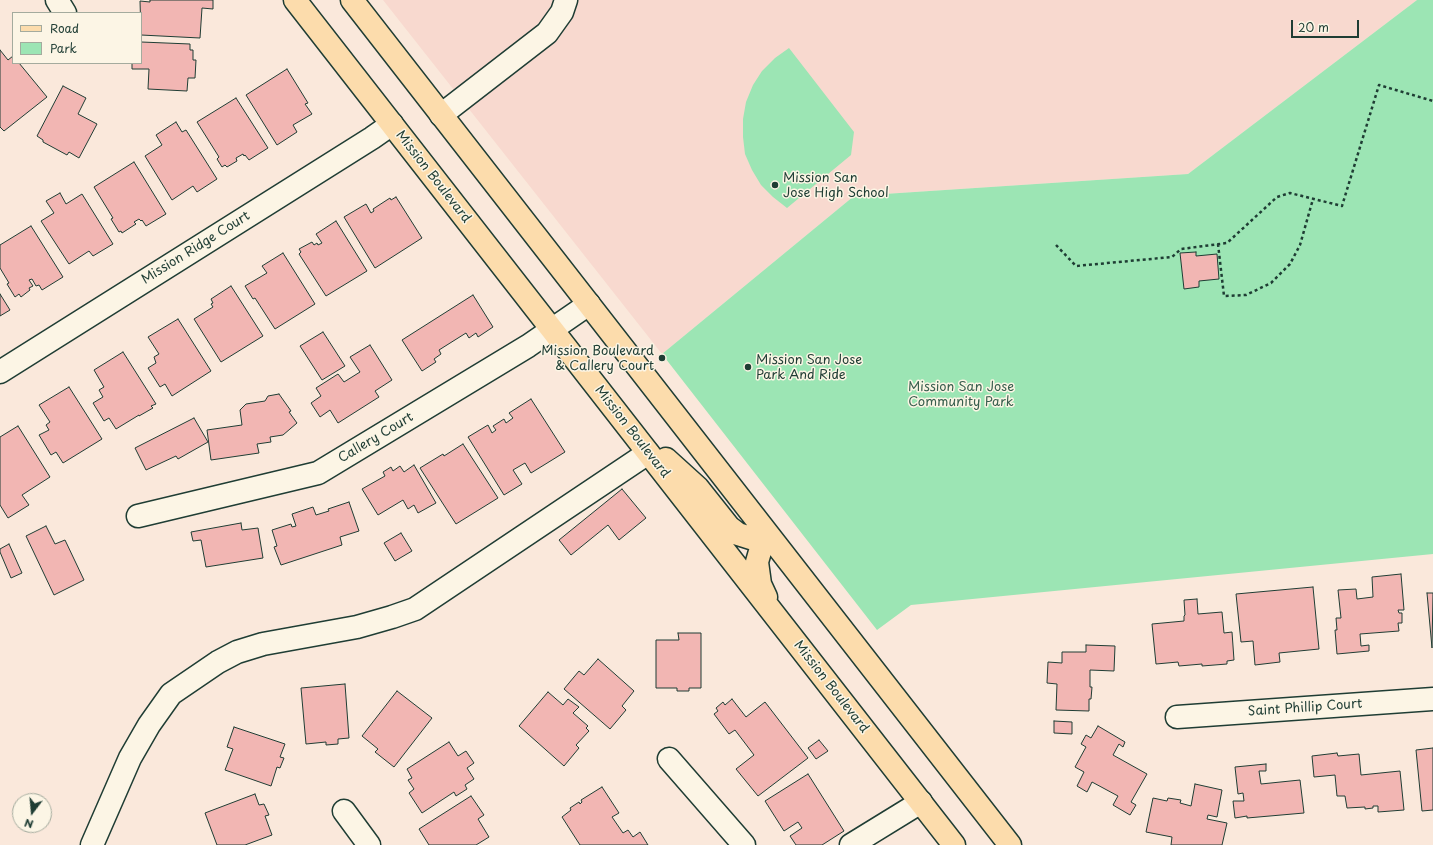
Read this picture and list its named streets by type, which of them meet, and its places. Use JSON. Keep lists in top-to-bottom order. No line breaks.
{"streets":{"main road":["Mission Boulevard"],"street":["Mission Ridge Court","Callery Court","Saint Phillip Court"]},"crossings":[["Mission Boulevard","Mission Ridge Court"],["Mission Boulevard","Callery Court"]],"parks":["Mission San Jose Community Park"],"places":["Mission San Jose High School","Mission Boulevard & Callery Court","Mission San Jose Park And Ride"],"legend":["Road","Park"],"scale_bar":"20 m","north":"bottom"}
